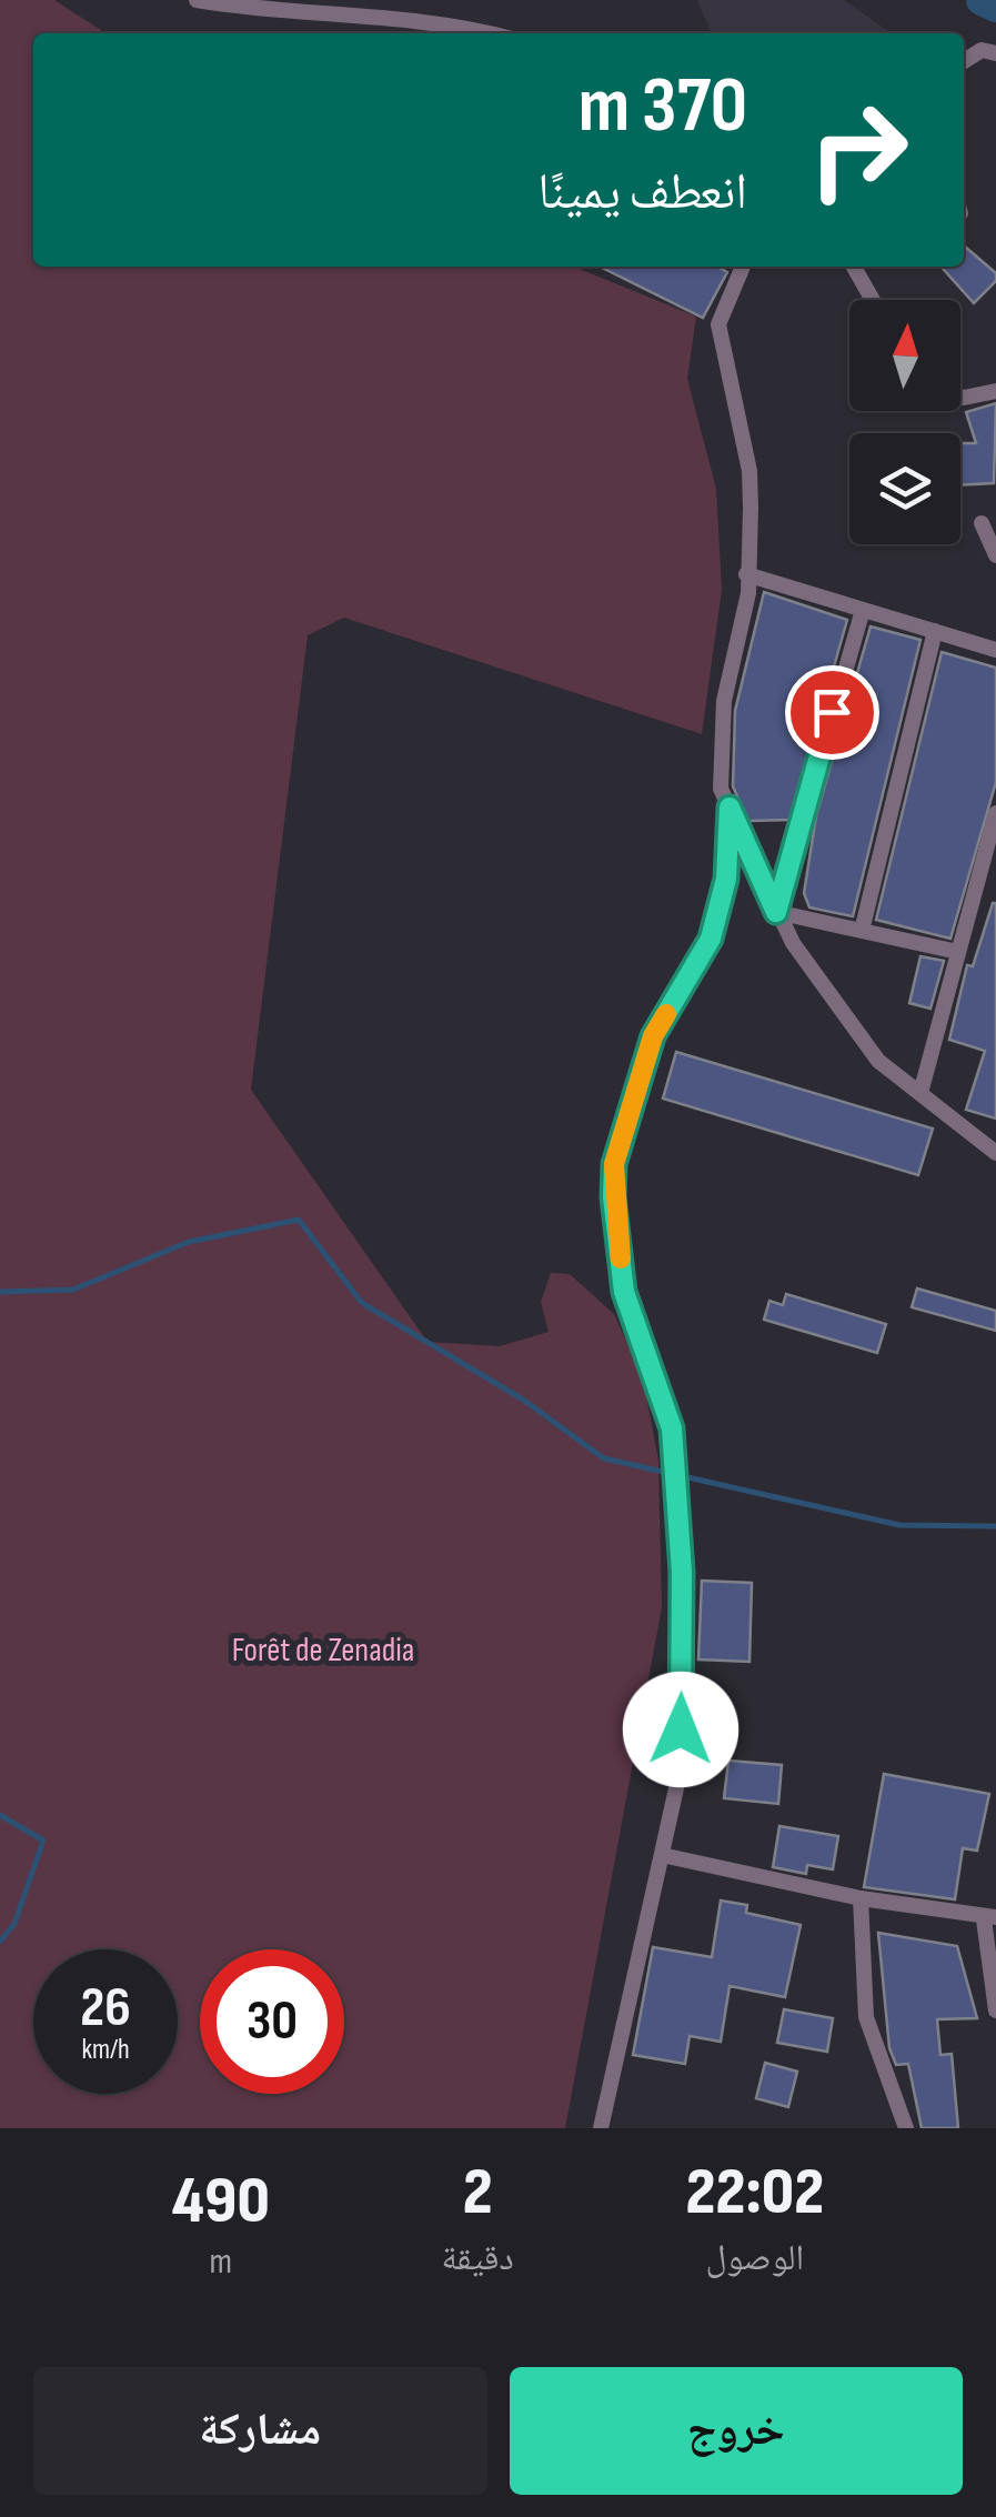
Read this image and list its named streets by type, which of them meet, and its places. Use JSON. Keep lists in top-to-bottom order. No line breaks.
{"parks":["Forêt de Zenadia"],"north":"top","page":{"turn":["370 m","انعطف يمينًا"],"speed":"26 km/h","limit":"30","eta":["22:02","الوصول","2","دقيقة","490","m"],"buttons":["خروج","مشاركة"]}}
